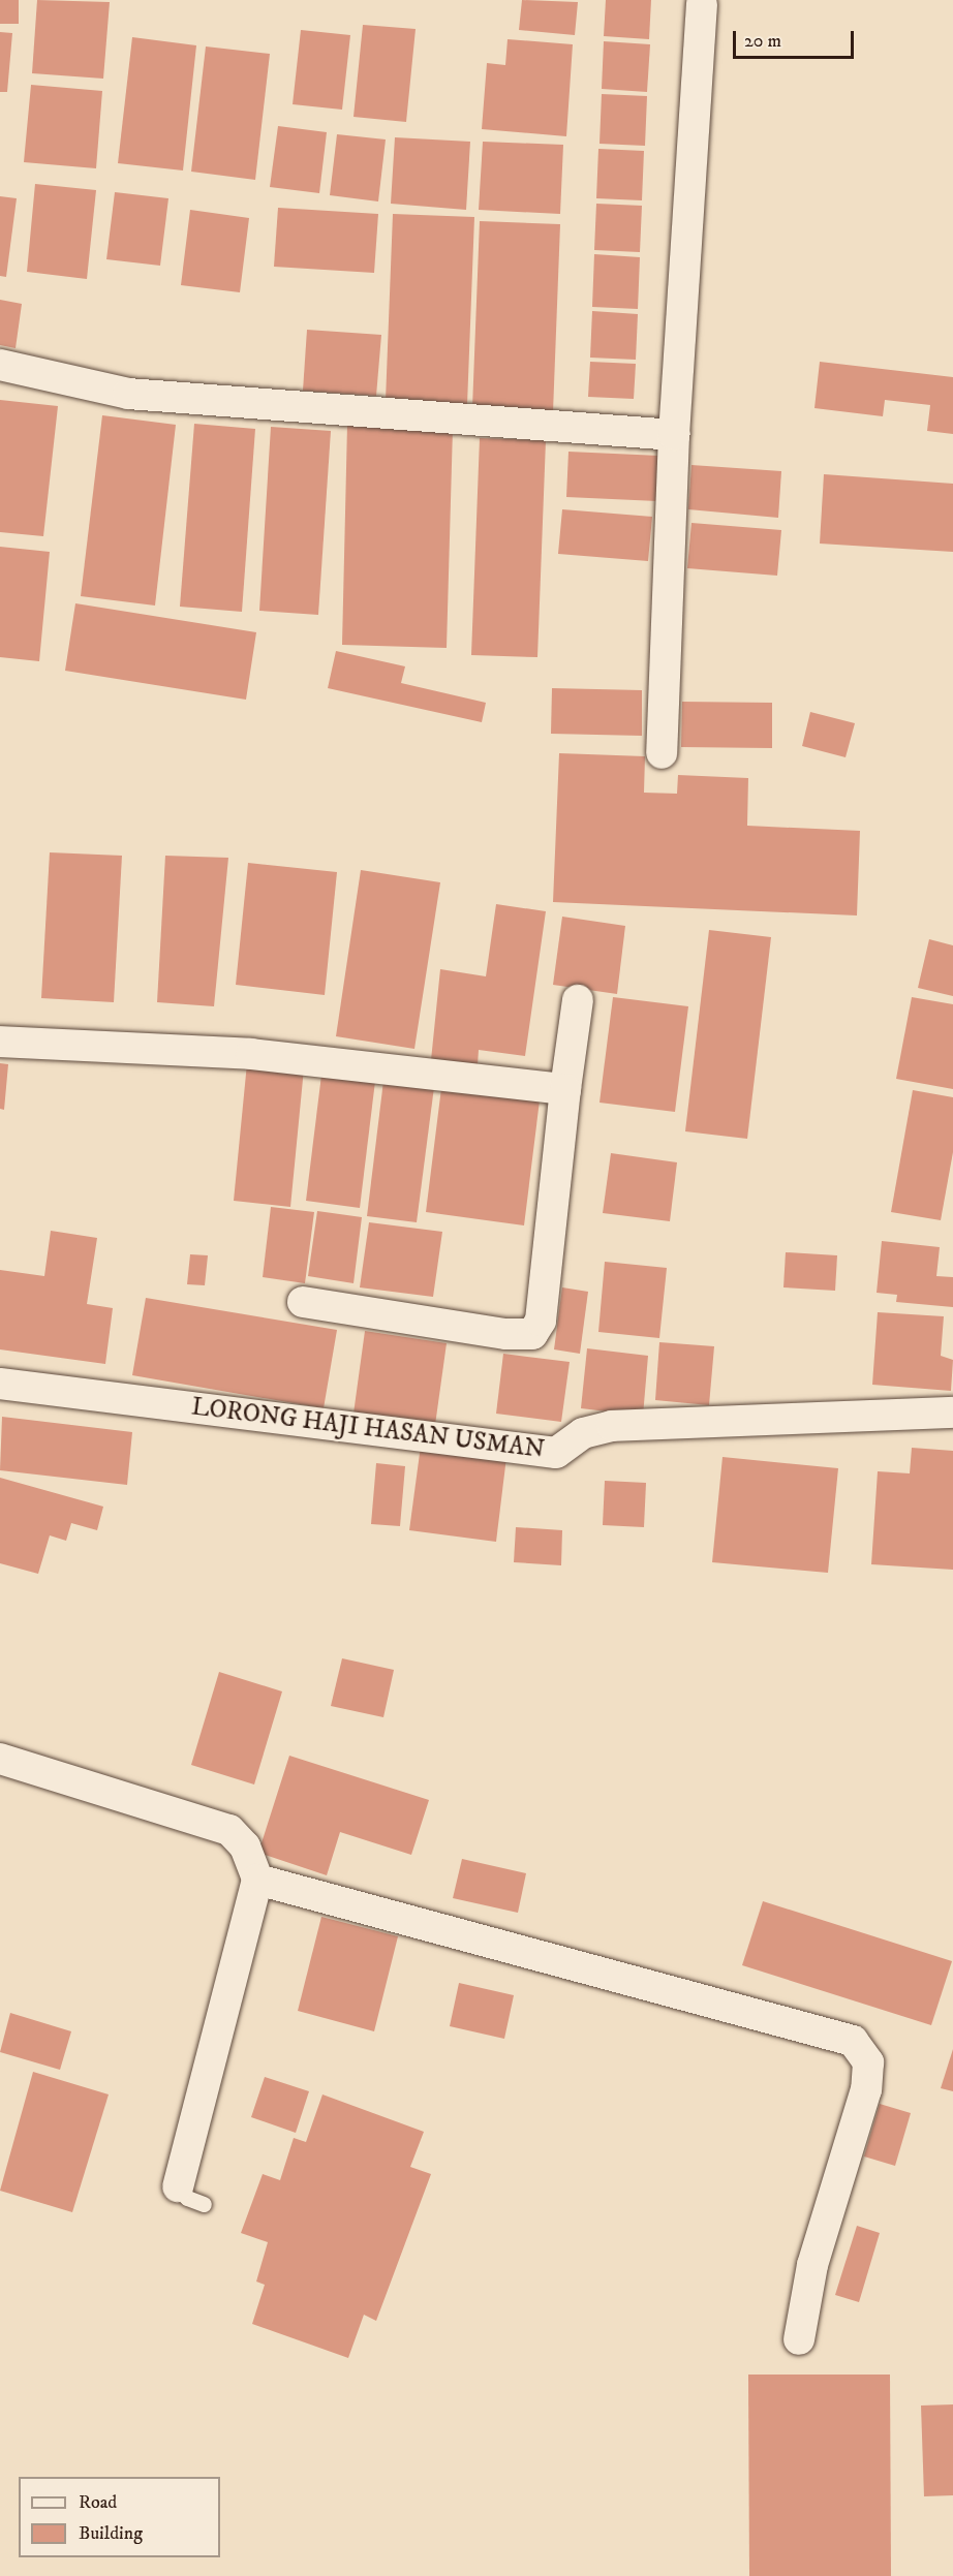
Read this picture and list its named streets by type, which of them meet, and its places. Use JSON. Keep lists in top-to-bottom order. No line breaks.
{"streets":{"street":["LORONG HAJI HASAN USMAN"]},"legend":["Road","Building"],"scale_bar":"20 m"}
